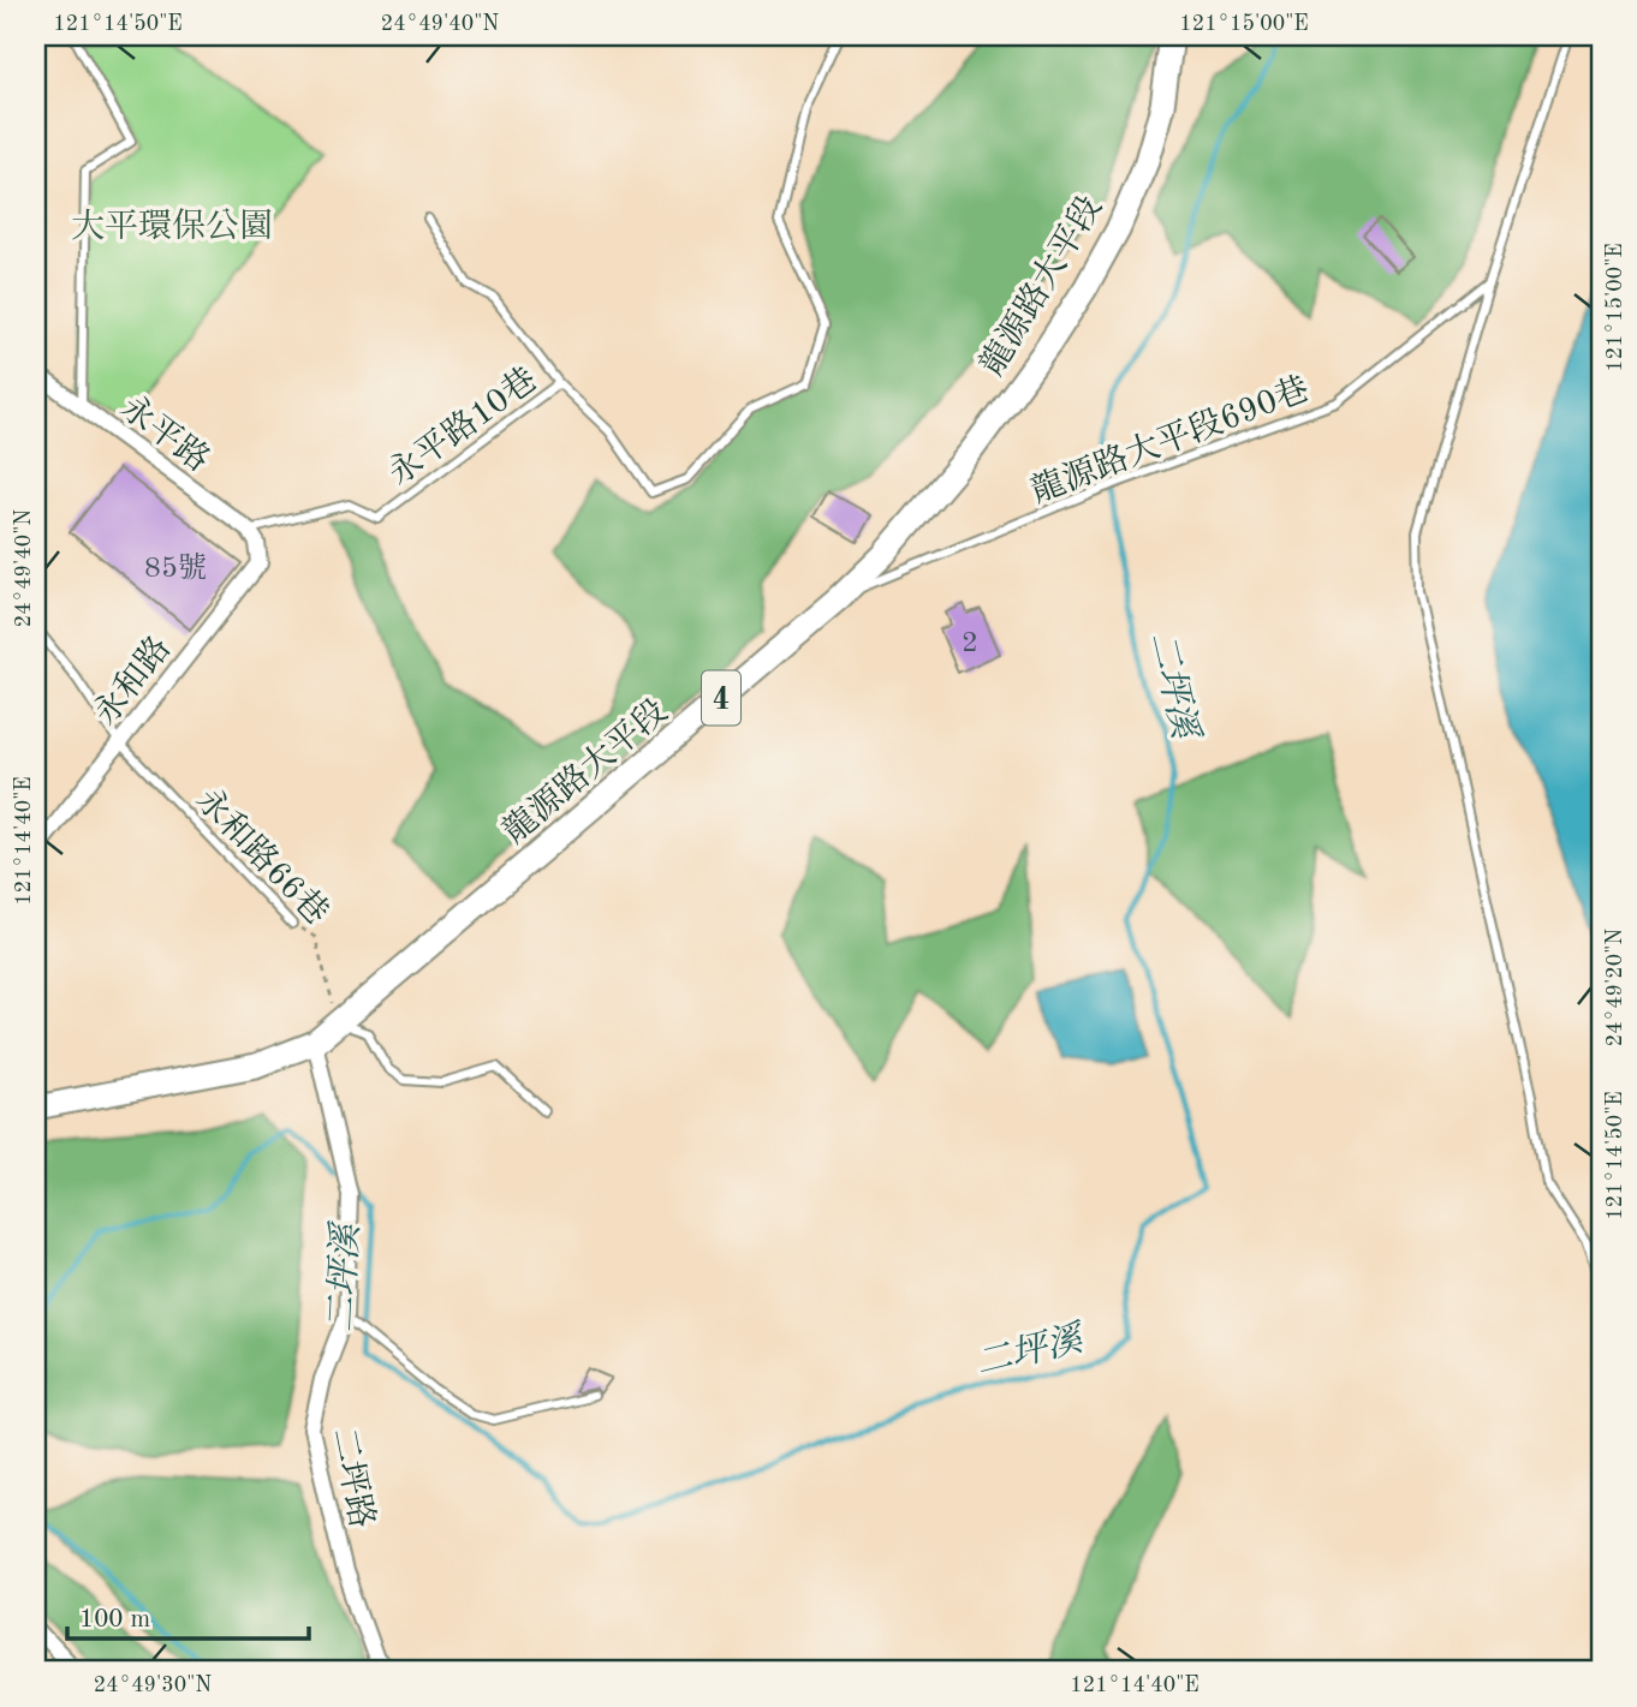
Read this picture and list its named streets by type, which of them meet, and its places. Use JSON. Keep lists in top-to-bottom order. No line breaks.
{"streets":{"main road":["龍源路大平段","4"],"street":["永平路","永和路","二坪路"],"lane":["永平路10巷","龍源路大平段690巷","永和路66巷"]},"crossings":[["龍源路大平段","龍源路大平段690巷"],["龍源路大平段","永和路66巷"],["龍源路大平段","二坪路"],["永平路10巷","永平路"],["永平路10巷","永和路"],["永平路","永和路"],["永和路","永和路66巷"]],"water":["二坪溪"],"parks":["大平環保公園"],"house_numbers":["85號","2"],"scale_bar":"100 m","coordinates":["121°14'50\"E","24°49'40\"N","121°15'00\"E","121°14'40\"E","24°49'20\"N","24°49'30\"N"]}
